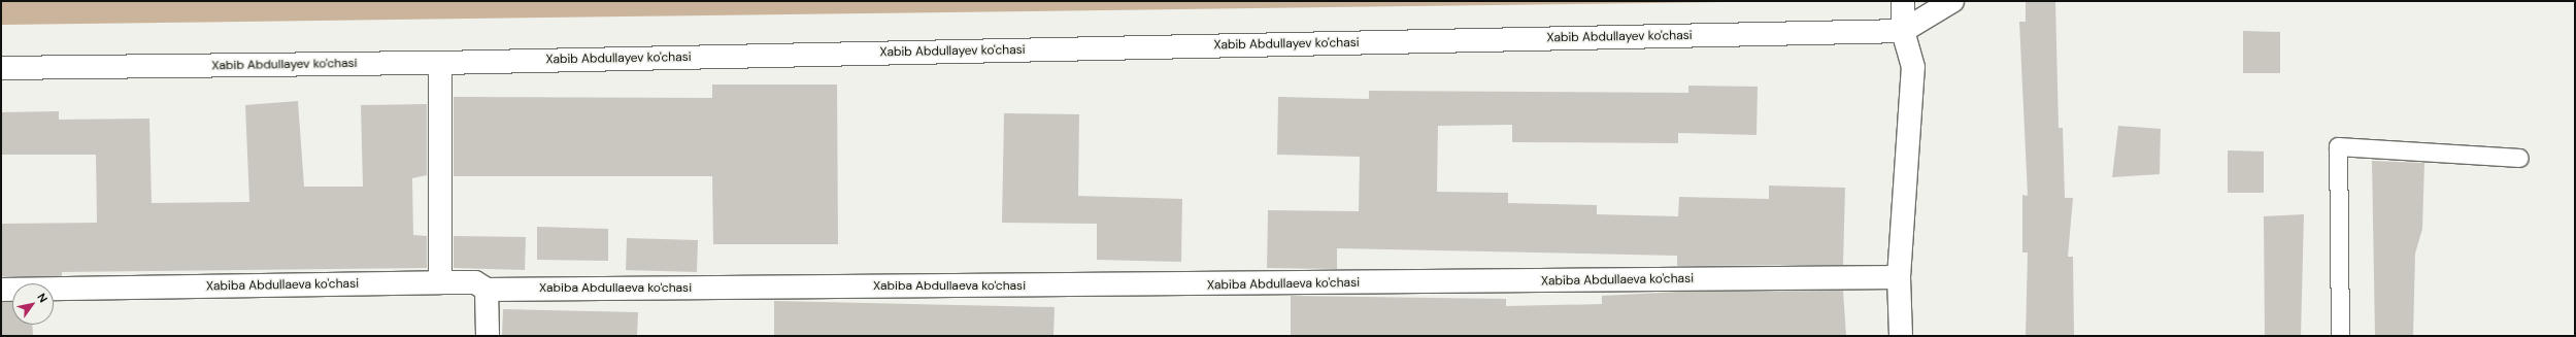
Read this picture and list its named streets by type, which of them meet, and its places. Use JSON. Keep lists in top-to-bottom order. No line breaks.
{"streets":{"street":["Xabib Abdullayev ko'chasi","Xabiba Abdullaeva ko'chasi"]},"north":"top right"}
